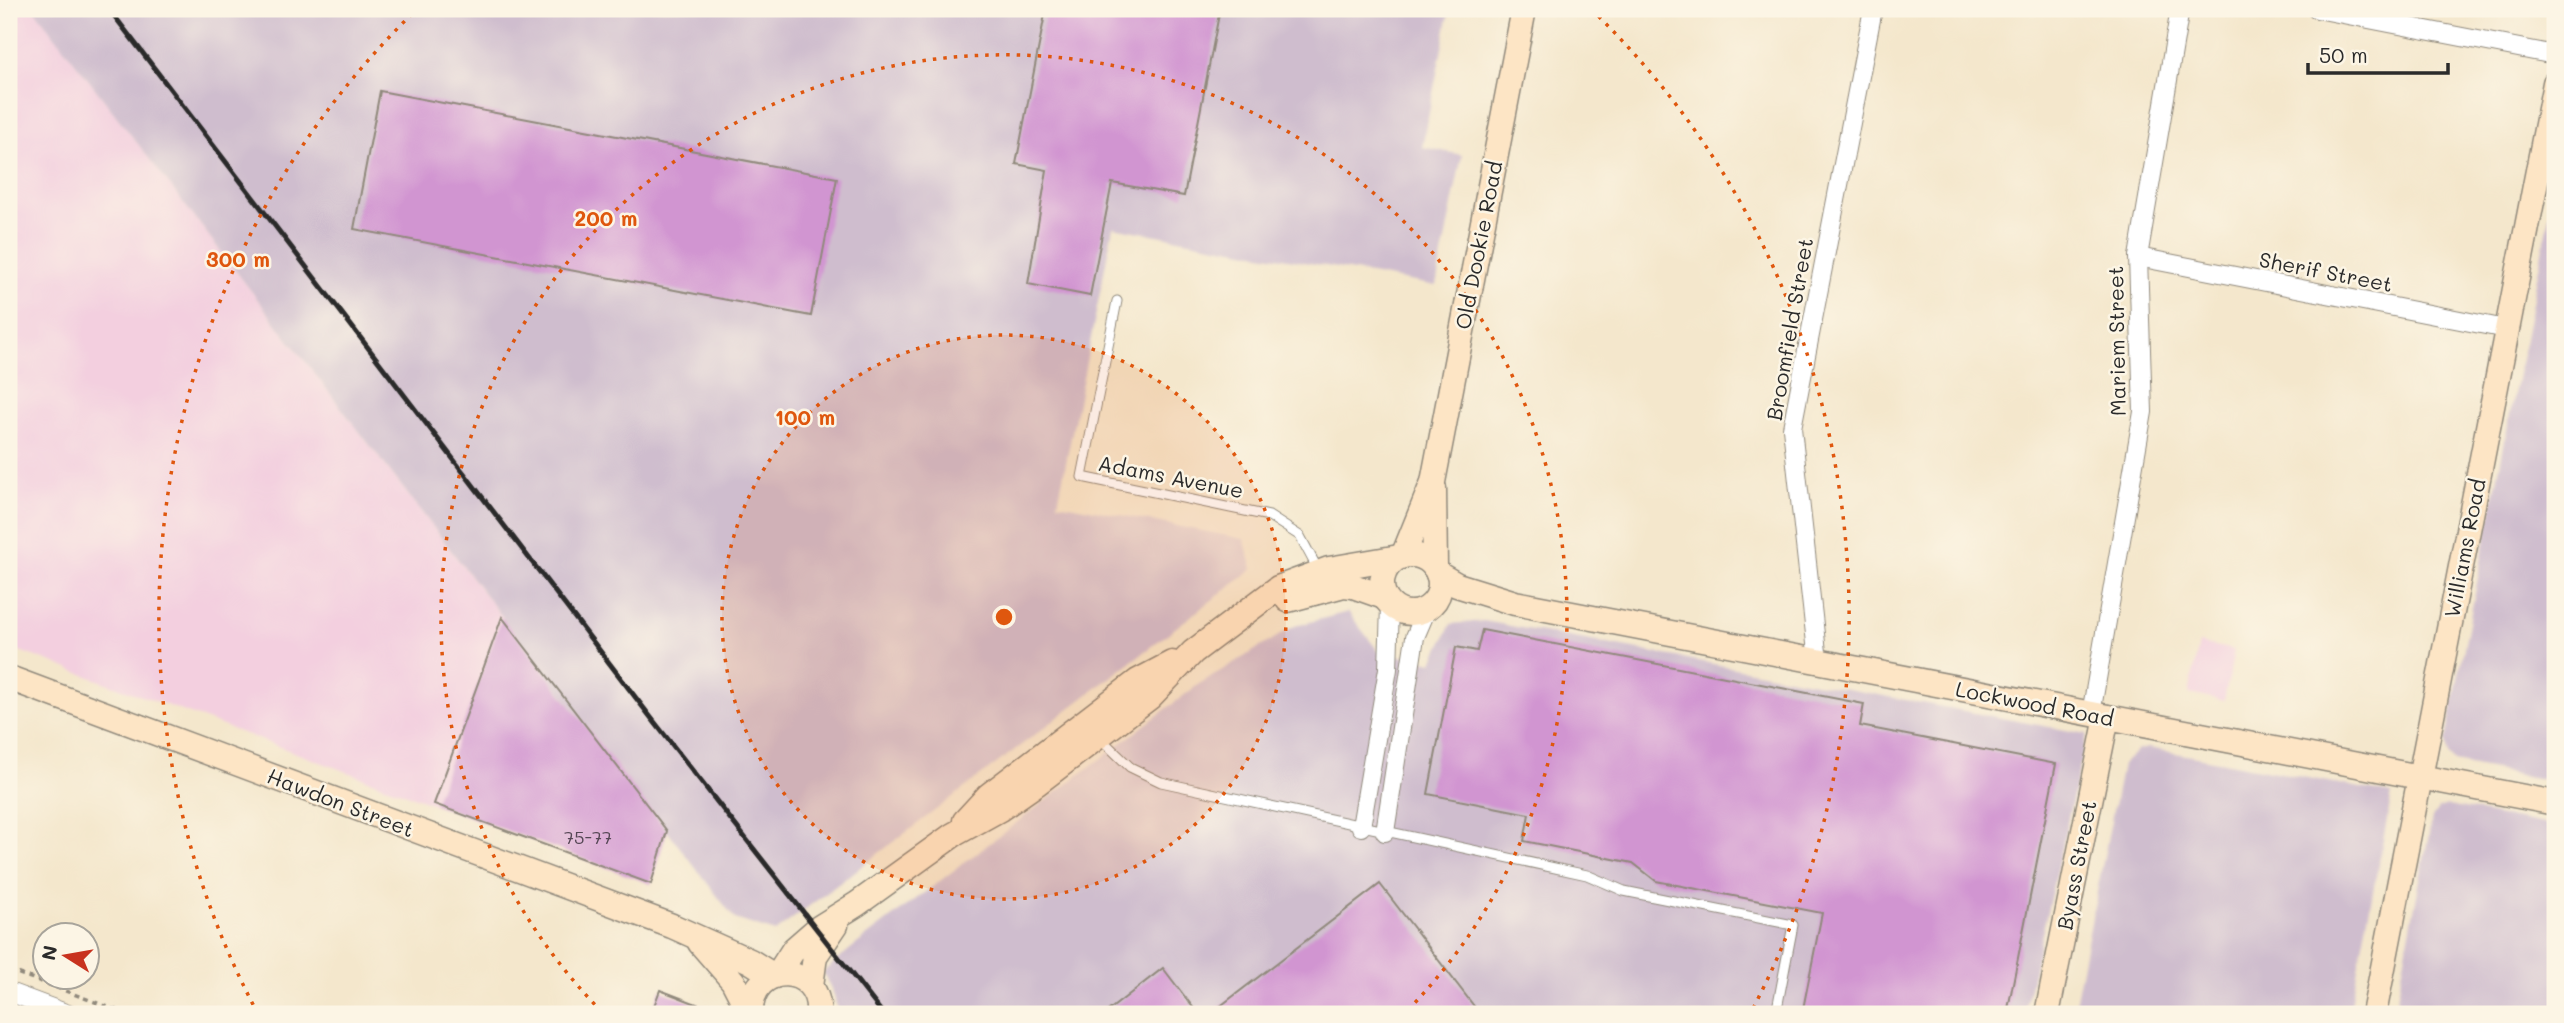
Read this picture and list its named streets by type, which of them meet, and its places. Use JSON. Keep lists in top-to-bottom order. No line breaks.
{"streets":{"street":["Old Dookie Road","Sherif Street","Broomfield Street","Mariem Street","Williams Road","Lockwood Road","Hawdon Street","Byass Street"],"lane":["Adams Avenue"]},"crossings":[["Old Dookie Road","Lockwood Road"],["Sherif Street","Mariem Street"],["Sherif Street","Williams Road"],["Broomfield Street","Lockwood Road"],["Mariem Street","Lockwood Road"],["Mariem Street","Byass Street"],["Williams Road","Lockwood Road"],["Lockwood Road","Byass Street"]],"house_numbers":["75-77"],"scale_bar":"50 m","north":"left","rings":["200 m","300 m","100 m"]}
